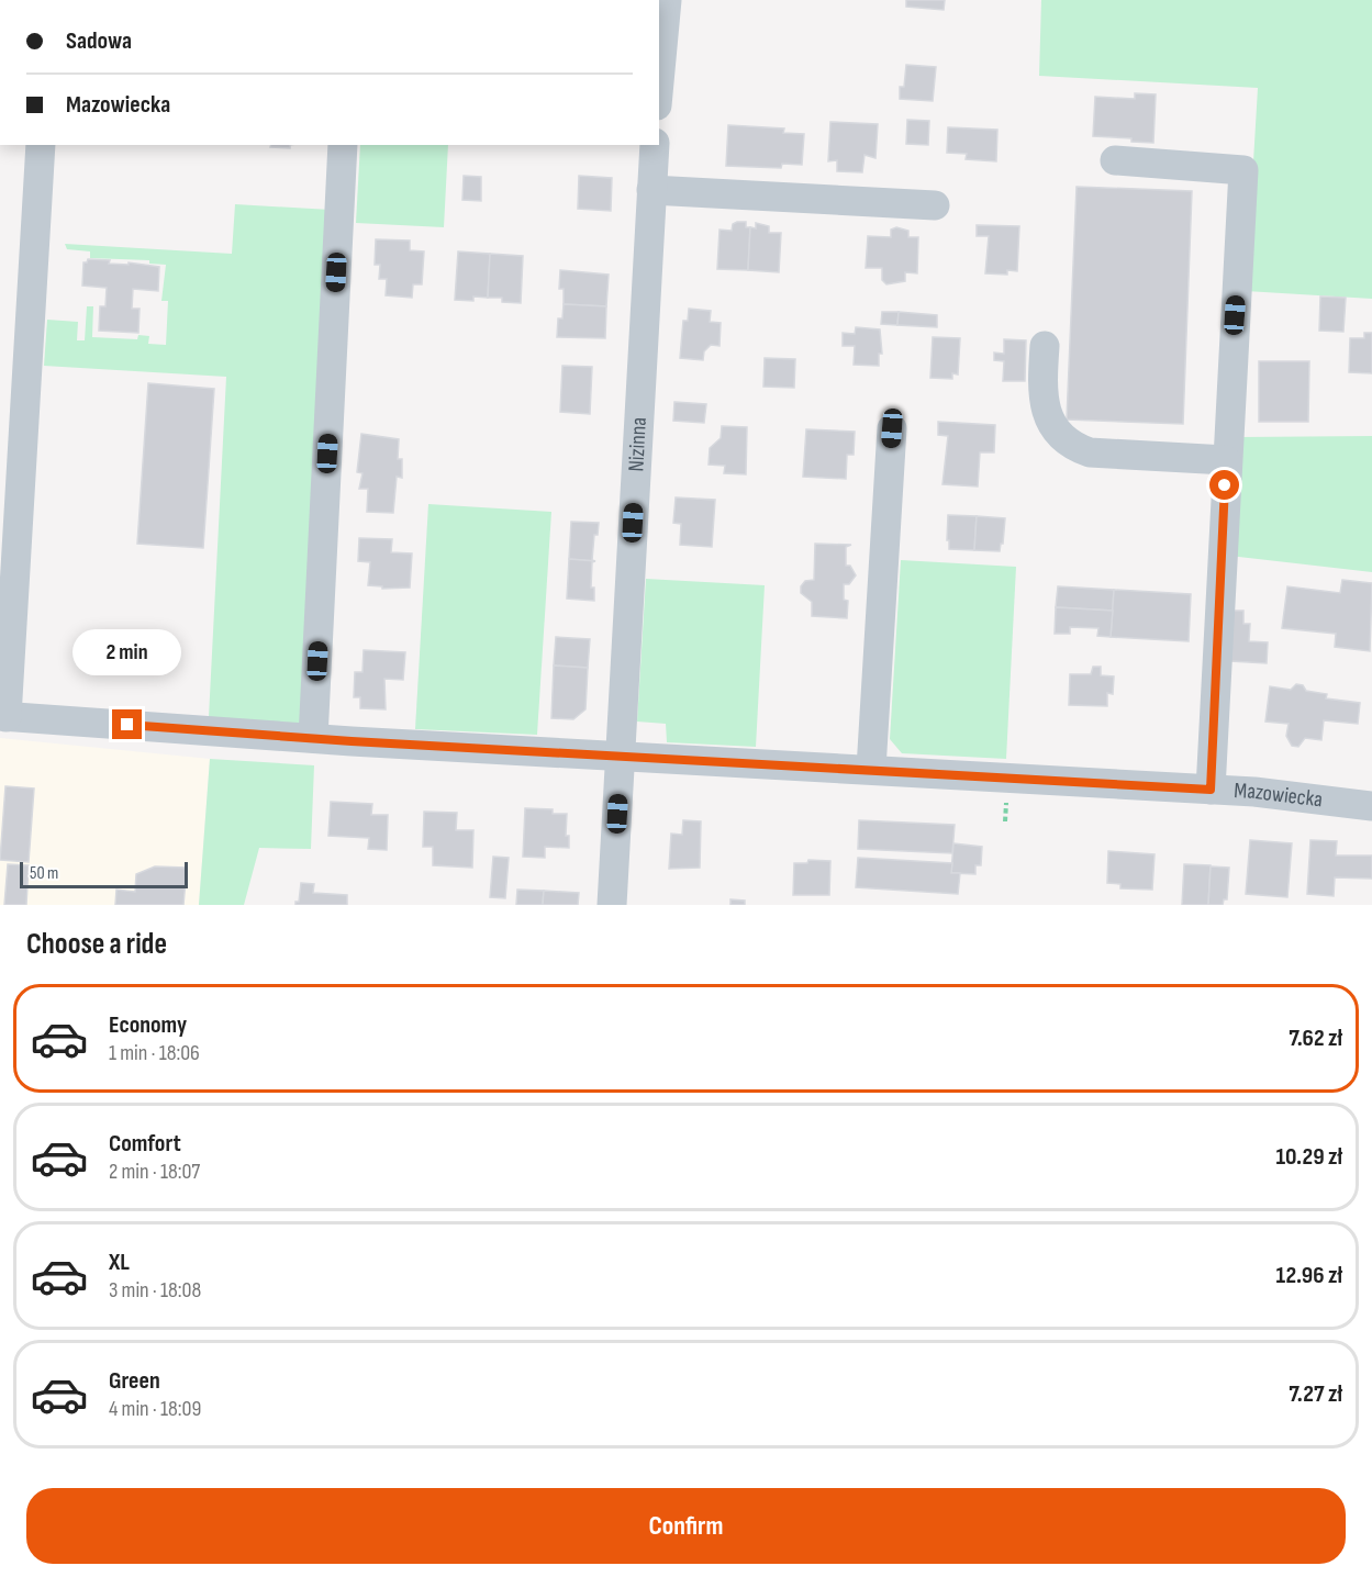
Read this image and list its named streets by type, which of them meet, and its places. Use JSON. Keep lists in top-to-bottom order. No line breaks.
{"streets":{"street":["Nizinna","Mazowiecka"]},"crossings":[["Nizinna","Mazowiecka"]],"scale_bar":"50 m","page":{"banner":["Sadowa","Mazowiecka"],"bubble":"2 min","scale":"50 m","heading":"Choose a ride","list":[{"name":"Economy","note":"1 min · 18:06","value":"7.62 zł"},{"name":"Comfort","note":"2 min · 18:07","value":"10.29 zł"},{"name":"XL","note":"3 min · 18:08","value":"12.96 zł"},{"name":"Green","note":"4 min · 18:09","value":"7.27 zł"}],"buttons":"Confirm"}}
